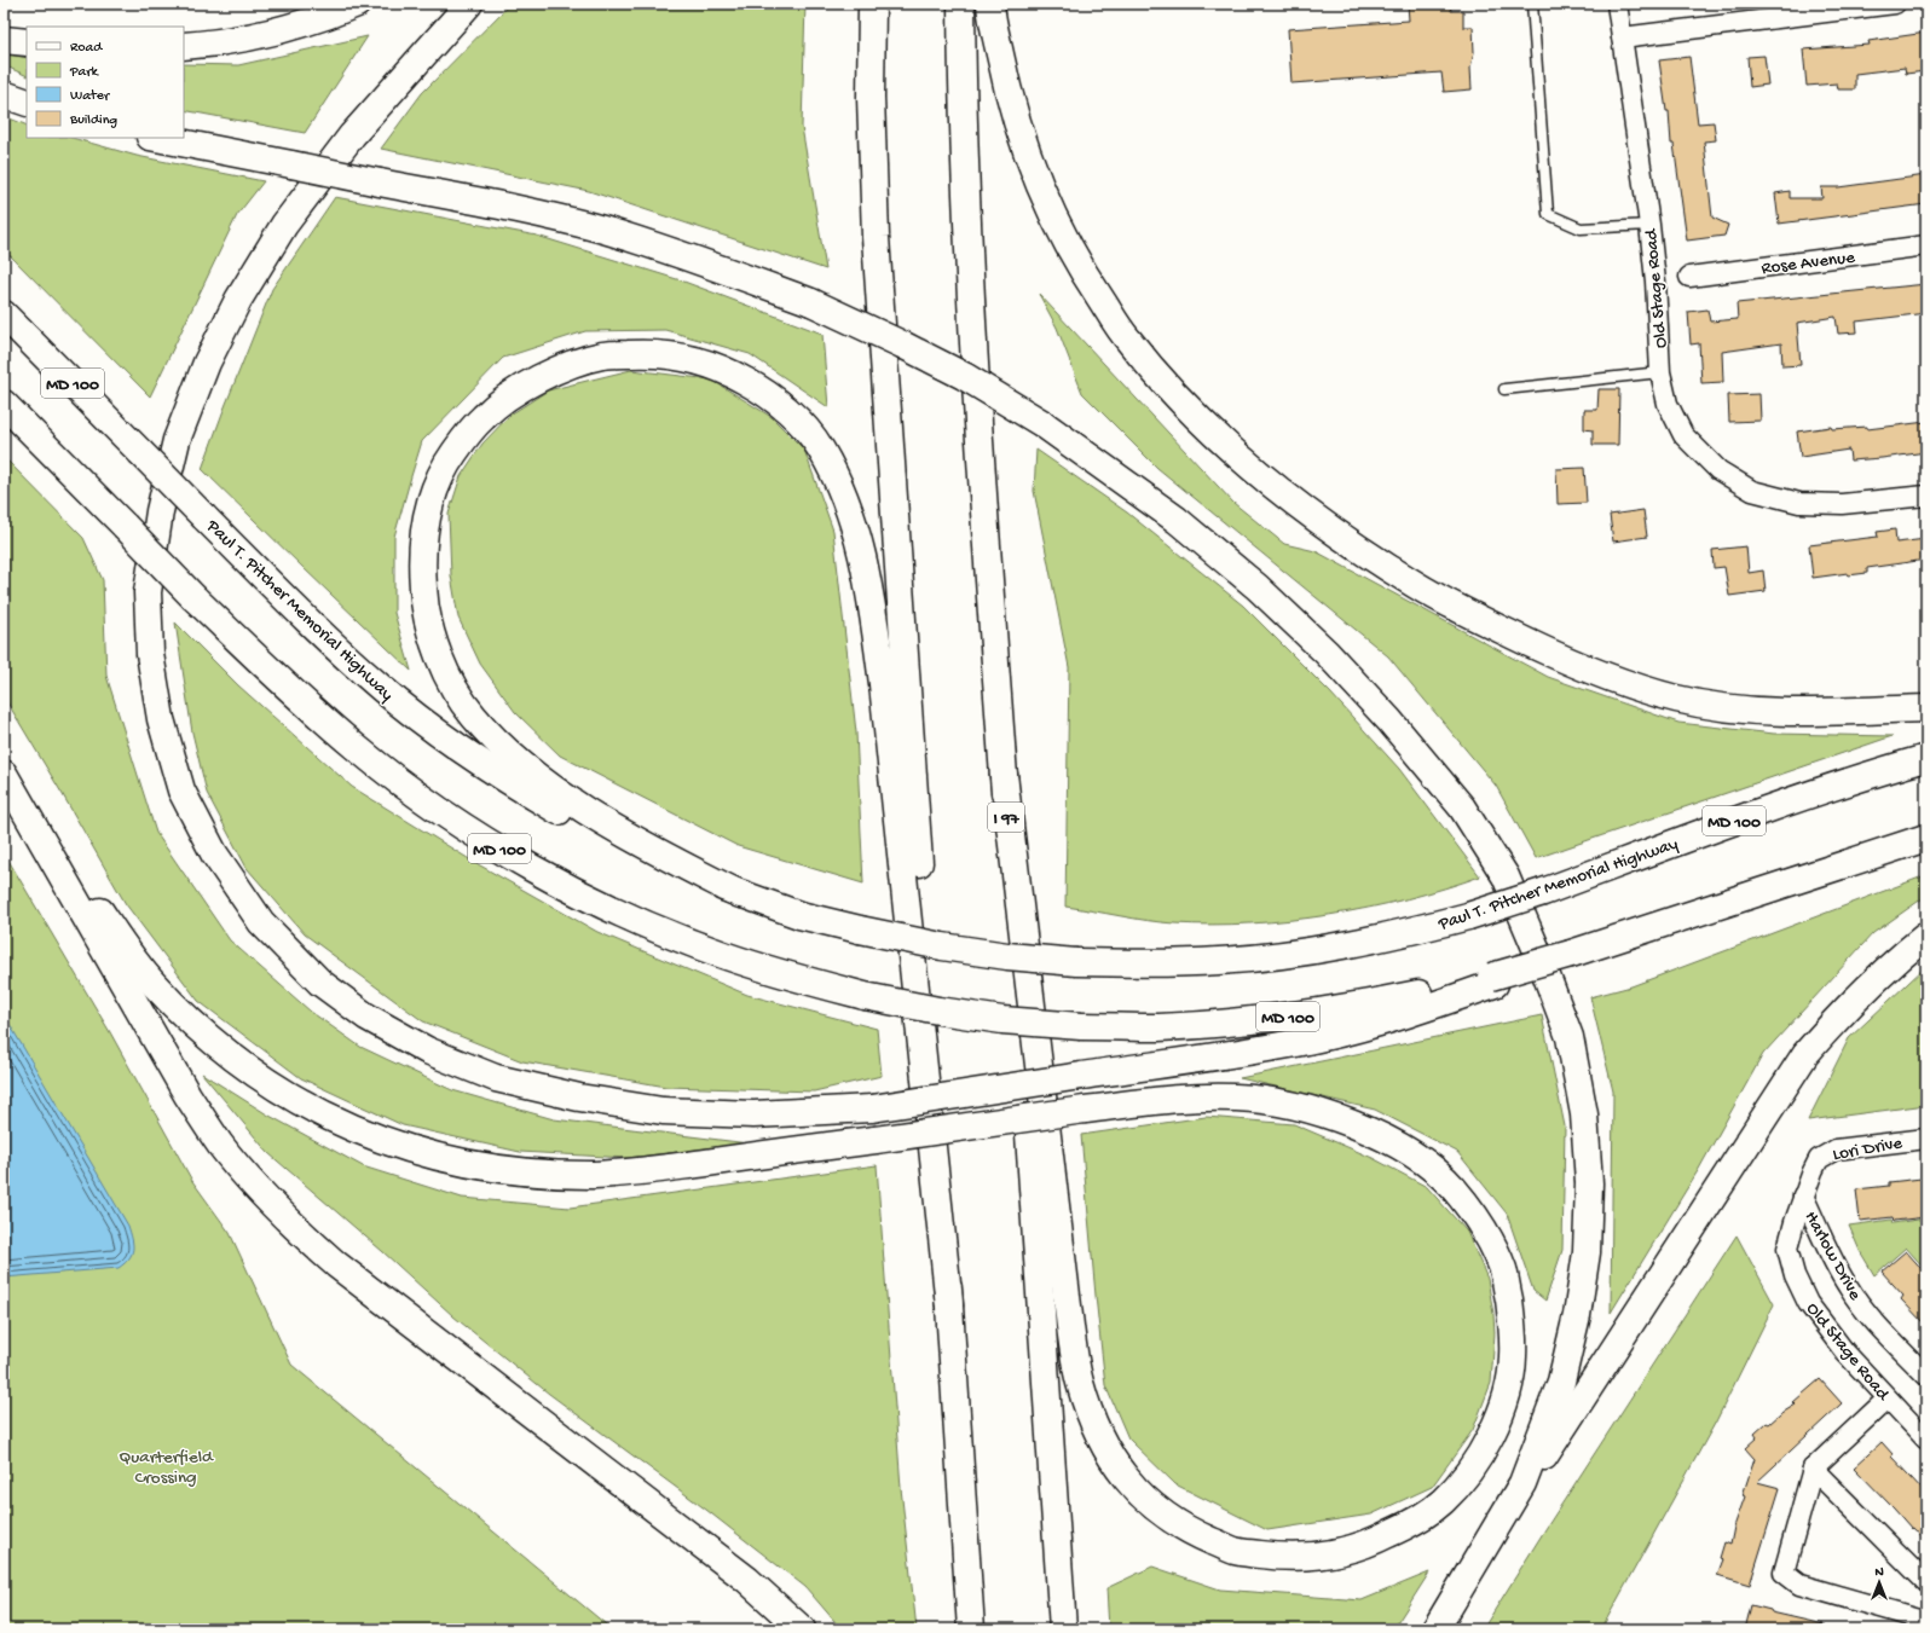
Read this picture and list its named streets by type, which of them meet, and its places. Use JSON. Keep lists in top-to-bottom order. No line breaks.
{"streets":{"highway":["MD 100","Paul T. Pitcher Memorial Highway","I 97"],"street":["Rose Avenue","Old Stage Road","Lori Drive","Harlow Drive"]},"crossings":[["Old Stage Road","Lori Drive"],["Lori Drive","Harlow Drive"]],"parks":["Quarterfield Crossing"],"legend":["Road","Park","Water","Building"],"north":"top"}
